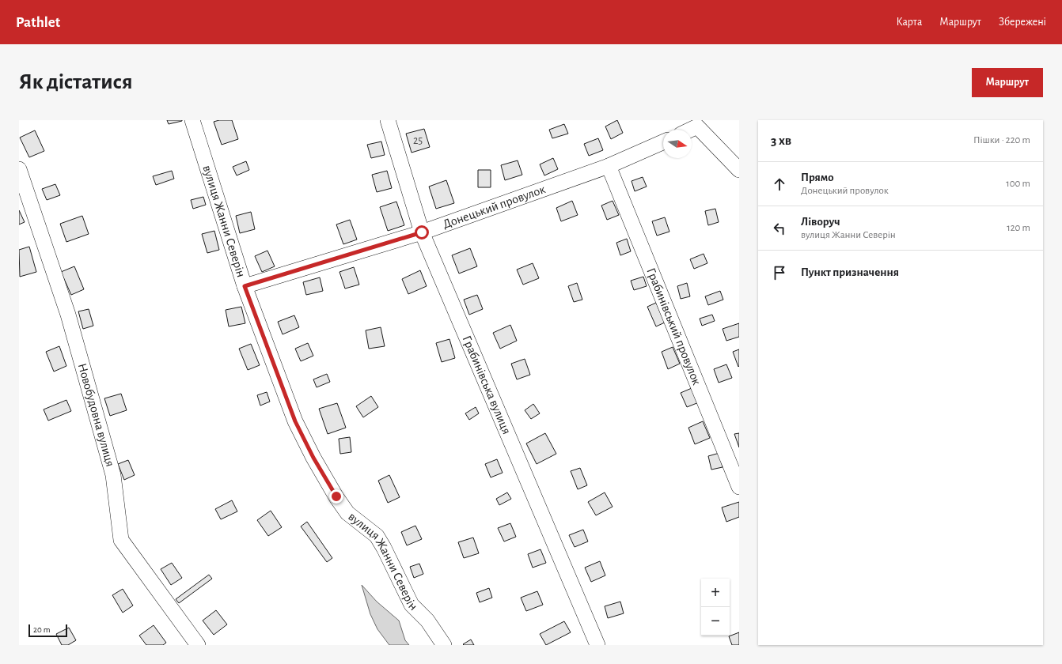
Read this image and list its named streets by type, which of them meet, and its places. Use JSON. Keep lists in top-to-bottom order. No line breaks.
{"streets":{"street":["Донецький провулок","вулиця Жанни Северін","Грабинівський провулок","Грабинівська вулиця","Новобудовна вулиця"]},"crossings":[["Донецький провулок","вулиця Жанни Северін"],["Донецький провулок","Грабинівський провулок"],["Донецький провулок","Грабинівська вулиця"]],"house_numbers":["25"],"scale_bar":"20 m","north":"right","page":{"header":"Pathlet","nav":["Карта","Маршрут","Збережені"],"buttons":"Маршрут","title":"Як дістатися","heading":["3 хв","Пішки · 220 m"],"list":[["Прямо","Донецький провулок","100 m"],["Ліворуч","вулиця Жанни Северін","120 m"],"Пункт призначення"],"map_buttons":["+","−"],"scale":"20 m"}}
